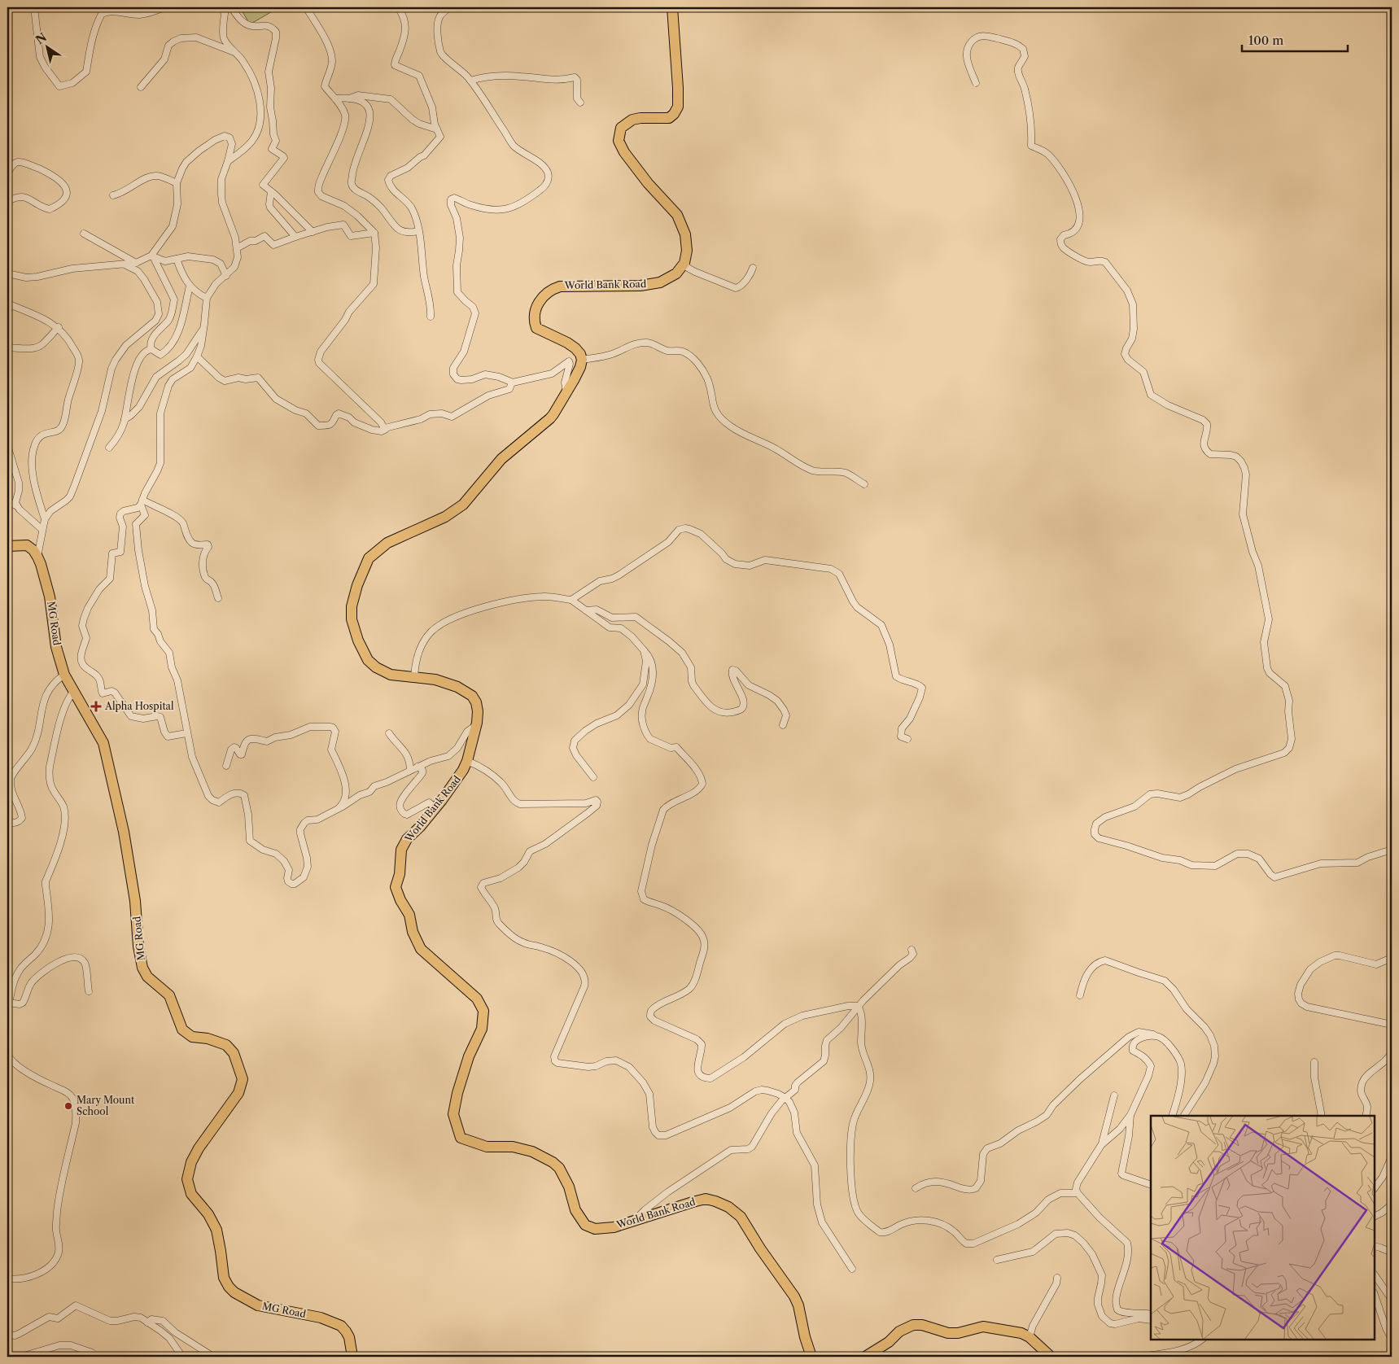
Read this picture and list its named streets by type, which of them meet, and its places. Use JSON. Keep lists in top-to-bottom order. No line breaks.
{"streets":{"main road":["World Bank Road","MG Road"]},"places":{"health":["Alpha Hospital"],"other":["Mary Mount School"]},"scale_bar":"100 m","north":"top left"}
